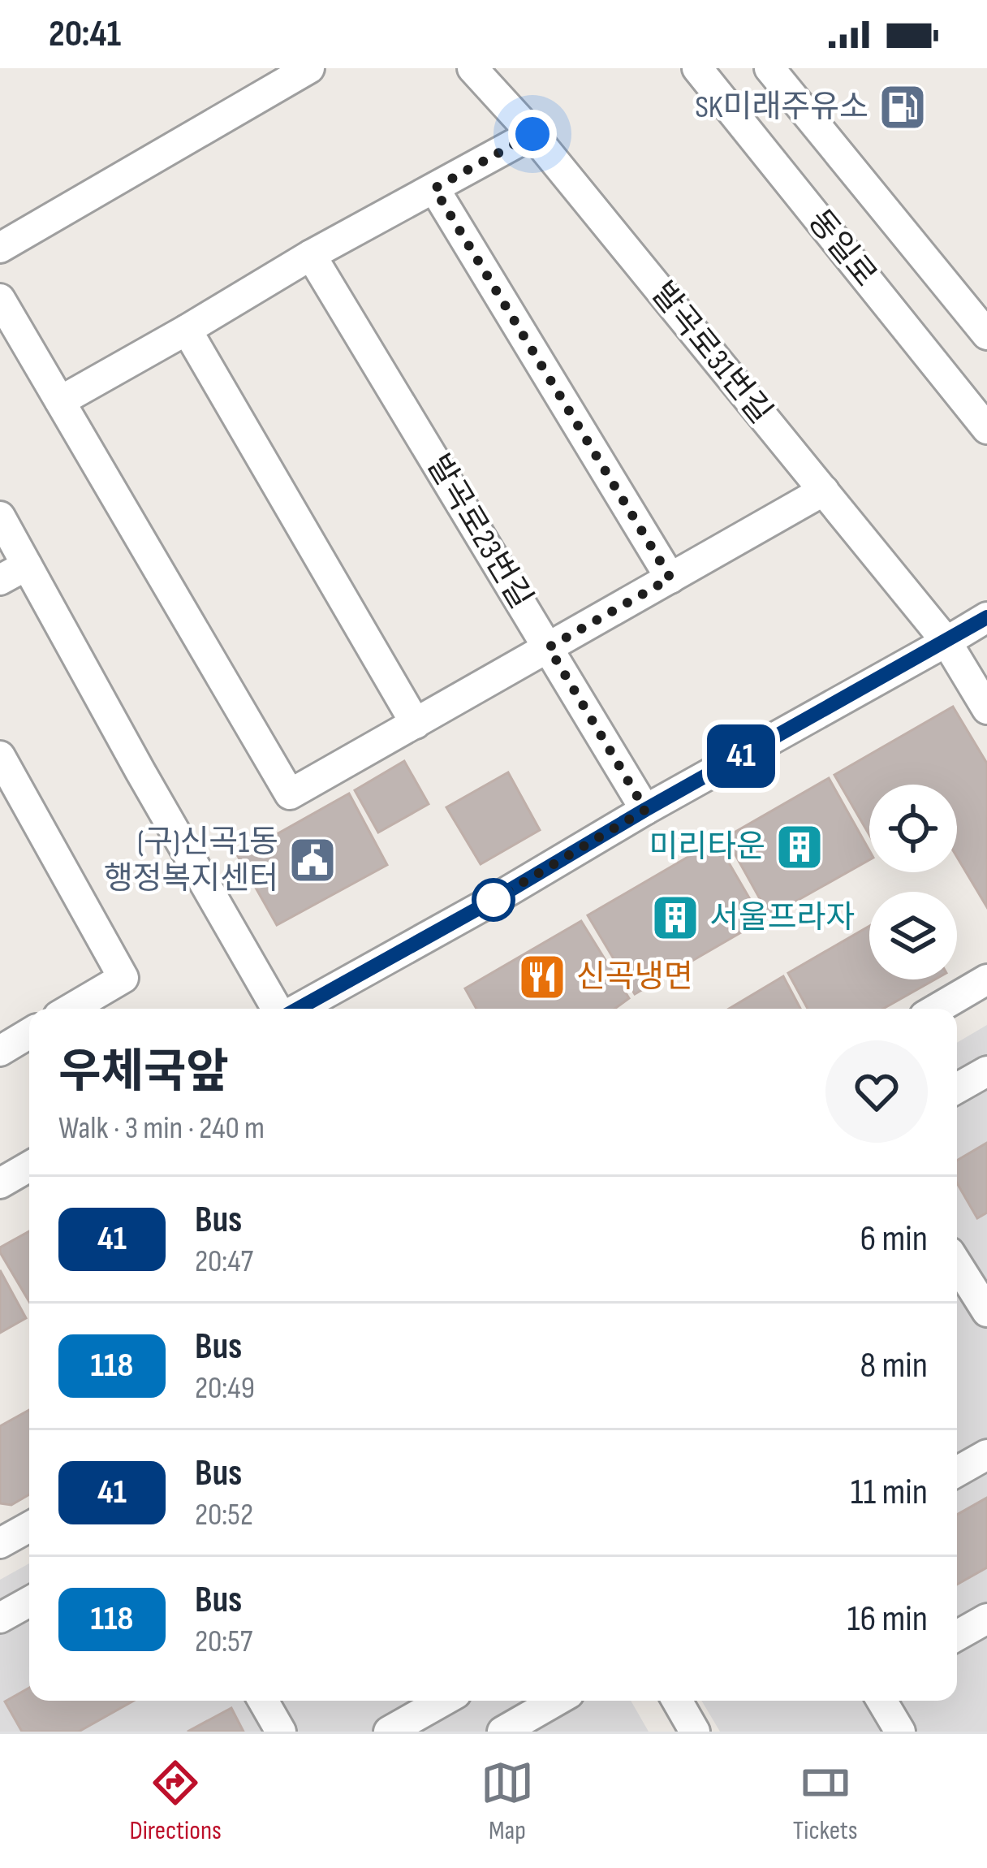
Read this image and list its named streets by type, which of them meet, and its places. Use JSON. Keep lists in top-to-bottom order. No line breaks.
{"streets":{"street":["동일로","발곡로31번길","발곡로23번길"]},"places":{"fuel station":["SK미래주유소"],"building":["미리타운","서울프라자"],"public building":["(구)신곡1동 행정복지센터"],"restaurant":["신곡냉면"]},"lines":["bus line 41"],"page":{"status":"20:41","on_map":"41","heading":["우체국앞","Walk · 3 min · 240 m"],"list":[{"mark":"41","name":"Bus","note":"20:47","value":"6 min"},{"mark":"118","name":"Bus","note":"20:49","value":"8 min"},{"mark":"41","name":"Bus","note":"20:52","value":"11 min"},{"mark":"118","name":"Bus","note":"20:57","value":"16 min"}],"tabs":["Directions","Map","Tickets"]}}
